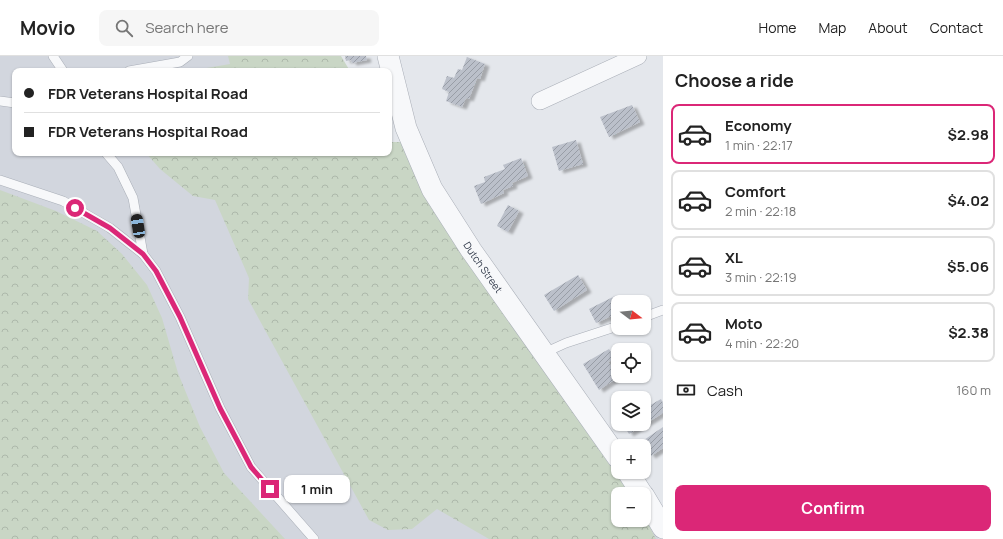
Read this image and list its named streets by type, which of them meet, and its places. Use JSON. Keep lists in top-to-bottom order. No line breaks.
{"streets":{"street":["Dutch Street"]},"north":"right","page":{"header":"Movio","search":"Search here","nav":["Home","Map","About","Contact"],"heading":"Choose a ride","banner":["FDR Veterans Hospital Road","FDR Veterans Hospital Road"],"list":[{"name":"Economy","note":"1 min · 22:17","value":"$2.98"},{"name":"Comfort","note":"2 min · 22:18","value":"$4.02"},{"name":"XL","note":"3 min · 22:19","value":"$5.06"},{"name":"Moto","note":"4 min · 22:20","value":"$2.38"}],"map_buttons":["+","−"],"pay":["Cash","160 m"],"bubble":"1 min","buttons":"Confirm"}}
